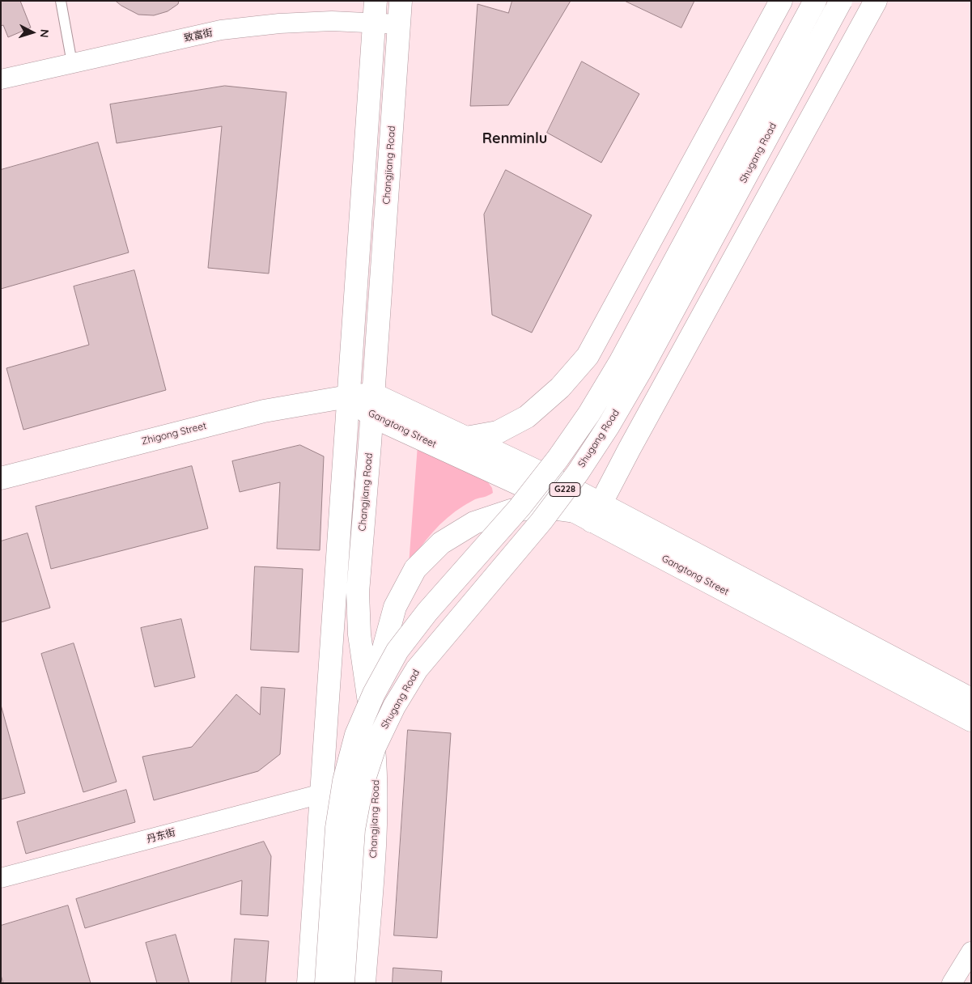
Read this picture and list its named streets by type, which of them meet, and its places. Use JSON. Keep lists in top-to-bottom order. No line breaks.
{"streets":{"main road":["Shugang Road","Changjiang Road","Gangtong Street","Zhigong Street","G228"],"street":["致富街","丹东街"]},"crossings":[["致富街","Changjiang Road"],["Changjiang Road","Gangtong Street"],["Gangtong Street","Zhigong Street"]],"districts":["Renminlu"],"north":"right"}
